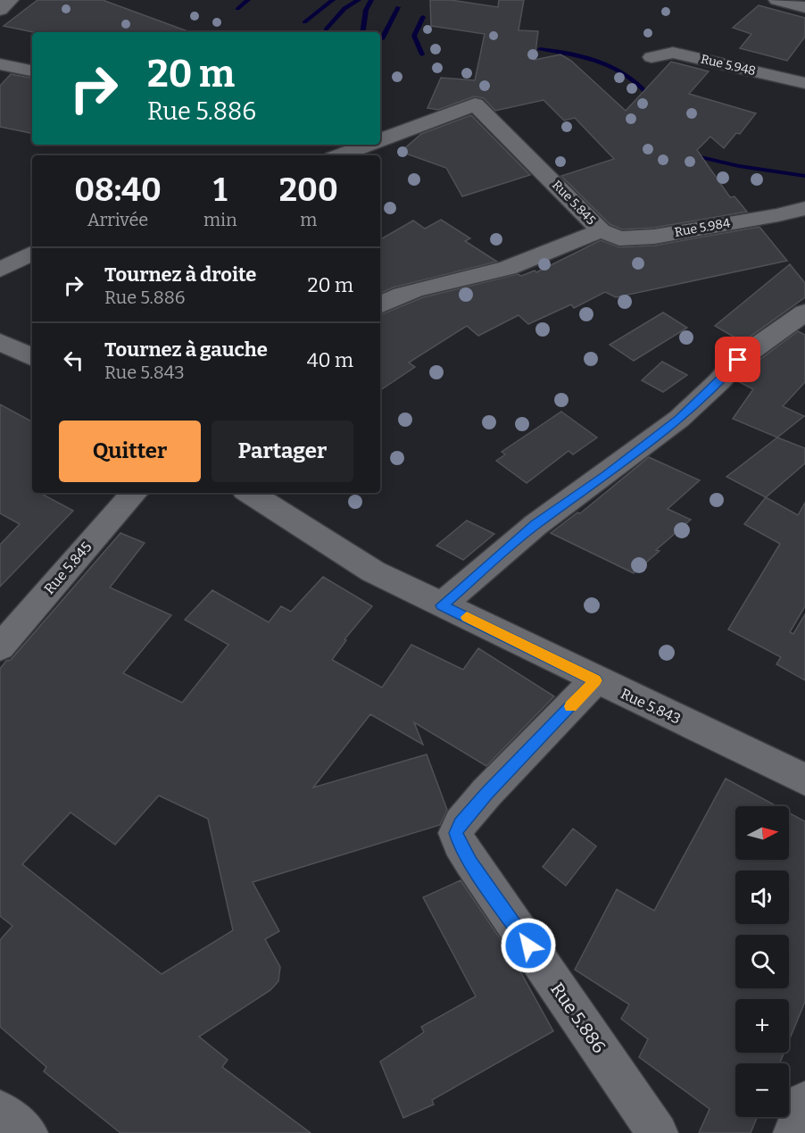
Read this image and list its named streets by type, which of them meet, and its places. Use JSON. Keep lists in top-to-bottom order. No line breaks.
{"streets":{"street":["Rue 5.948","Rue 5.845","Rue 5.984","Rue 5.843","Rue 5.886"]},"crossings":[["Rue 5.845","Rue 5.984"],["Rue 5.843","Rue 5.886"]],"north":"right","page":{"turn":["20 m","Rue 5.886"],"eta":["08:40","Arrivée","1","min","200","m"],"list":[{"name":"Tournez à droite","note":"Rue 5.886","value":"20 m"},{"name":"Tournez à gauche","note":"Rue 5.843","value":"40 m"}],"buttons":["Quitter","Partager"],"map_buttons":["+","−"]}}
